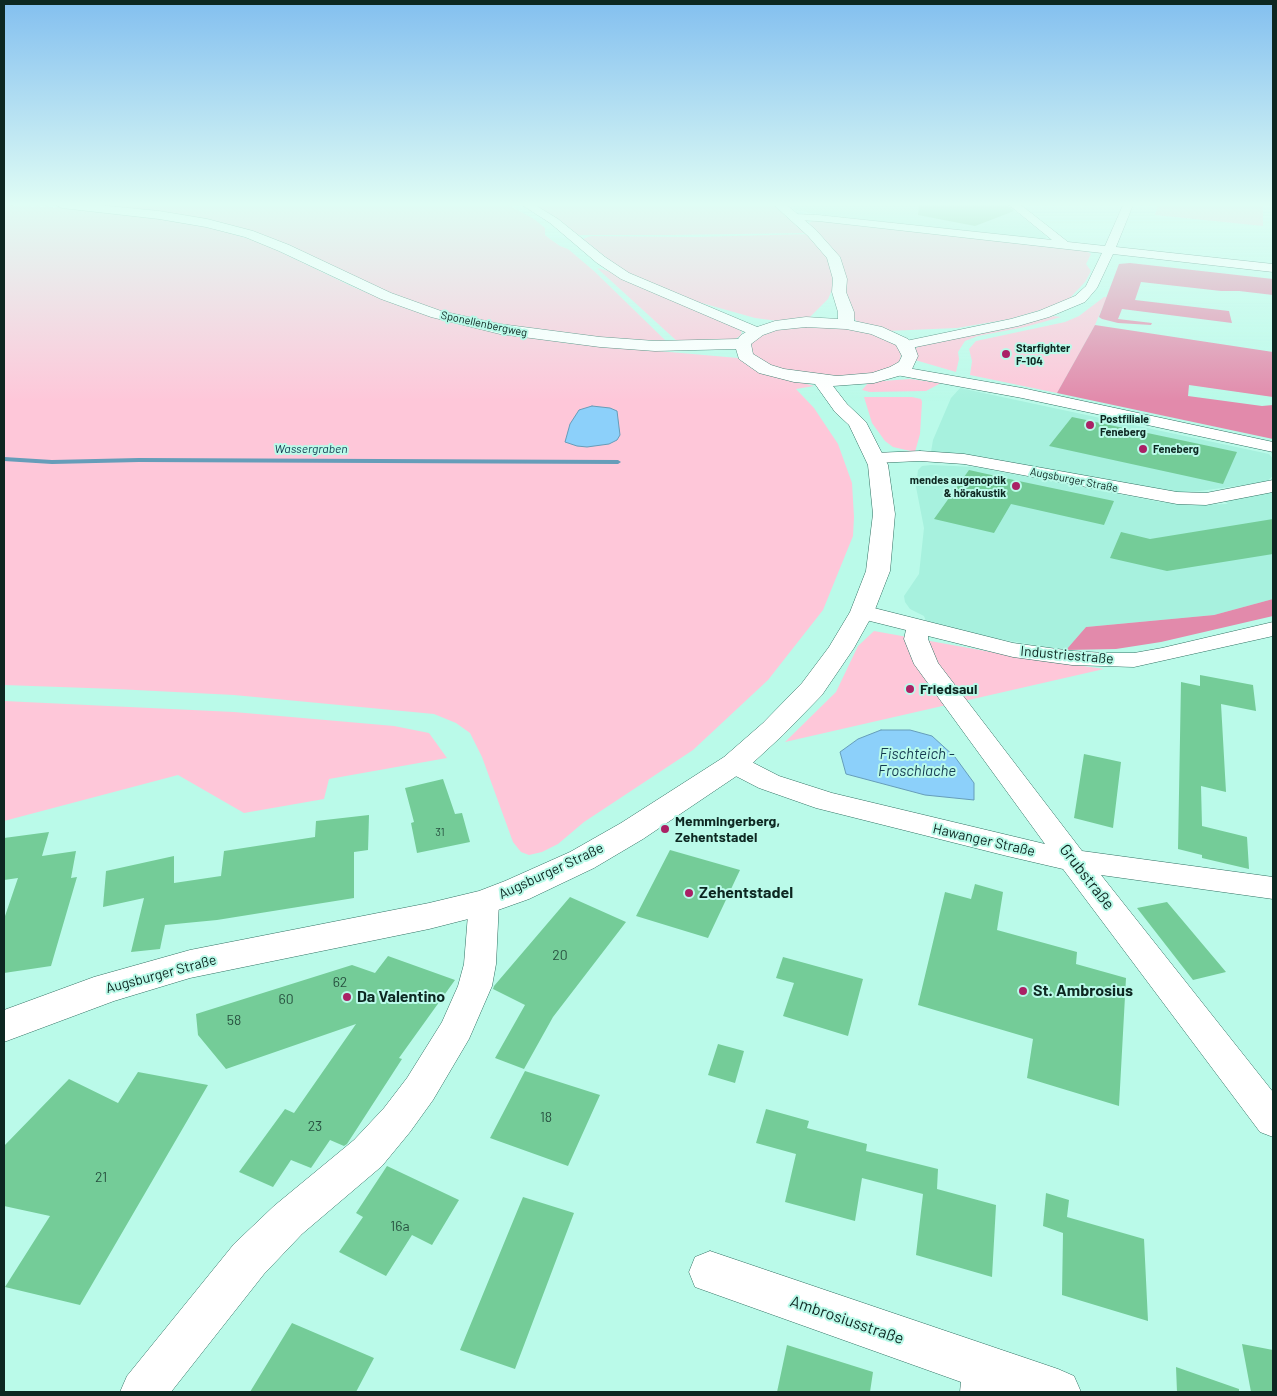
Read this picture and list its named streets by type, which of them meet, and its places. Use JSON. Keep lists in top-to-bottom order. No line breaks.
{"streets":{"street":["Sponellenbergweg","Augsburger Straße","Industriestraße","Hawanger Straße","Grubstraße","Ambrosiusstraße"]},"crossings":[["Augsburger Straße","Industriestraße"],["Augsburger Straße","Hawanger Straße"],["Industriestraße","Grubstraße"],["Hawanger Straße","Grubstraße"]],"water":["Wassergraben","Fischteich - Froschlache"],"places":["Starfighter F-104","Postfiliale Feneberg","Feneberg","mendes augenoptik & hörakustik","Friedsaul","Memmingerberg, Zehentstadel","Zehentstadel","St. Ambrosius","Da Valentino"],"house_numbers":["31","20","62","60","58","18","23","21","16a"]}
